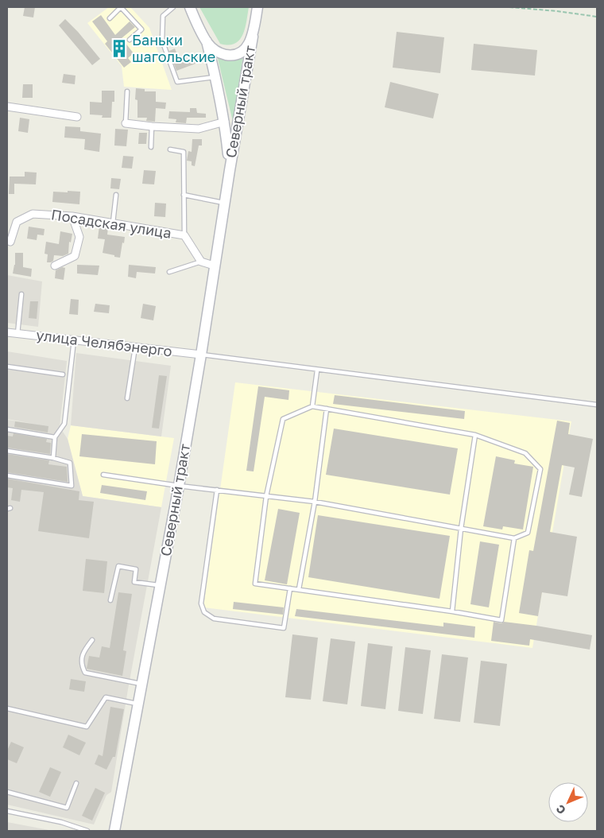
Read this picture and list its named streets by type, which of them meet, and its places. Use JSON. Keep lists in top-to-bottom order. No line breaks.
{"streets":{"main road":["Северный тракт"],"street":["Посадская улица","улица Челябэнерго"]},"crossings":[["Северный тракт","улица Челябэнерго"]],"places":{"building":["Баньки шагольские"]},"north":"bottom left"}
